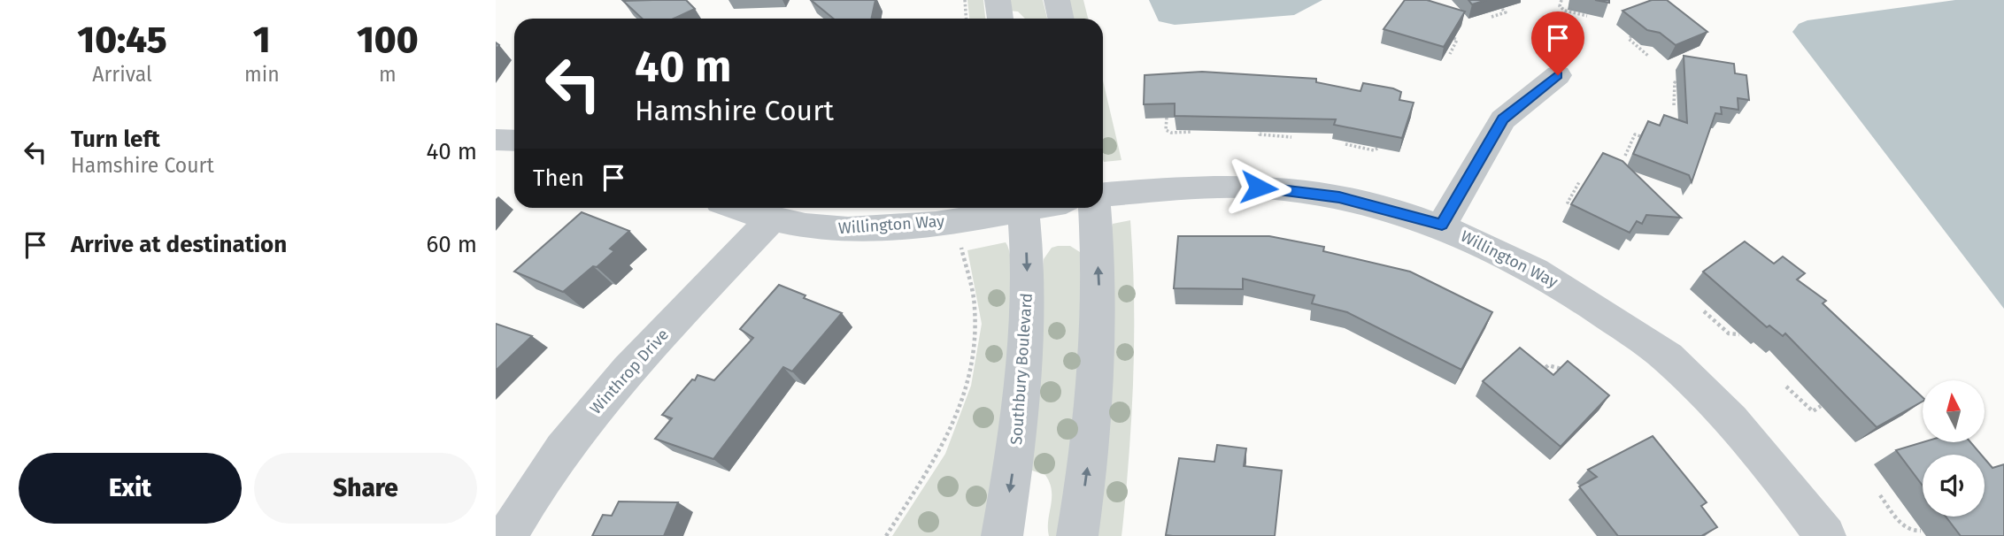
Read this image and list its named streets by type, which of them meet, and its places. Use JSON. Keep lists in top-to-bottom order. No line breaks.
{"streets":{"street":["Willington Way","Southbury Boulevard","Winthrop Drive"]},"crossings":[["Willington Way","Winthrop Drive"]],"north":"top","page":{"eta":["10:45","Arrival","1","min","100","m"],"turn":["40 m","Hamshire Court"],"list":[{"name":"Turn left","note":"Hamshire Court","value":"40 m"},{"name":"Arrive at destination","value":"60 m"}],"then":"Then","buttons":["Exit","Share"]}}
